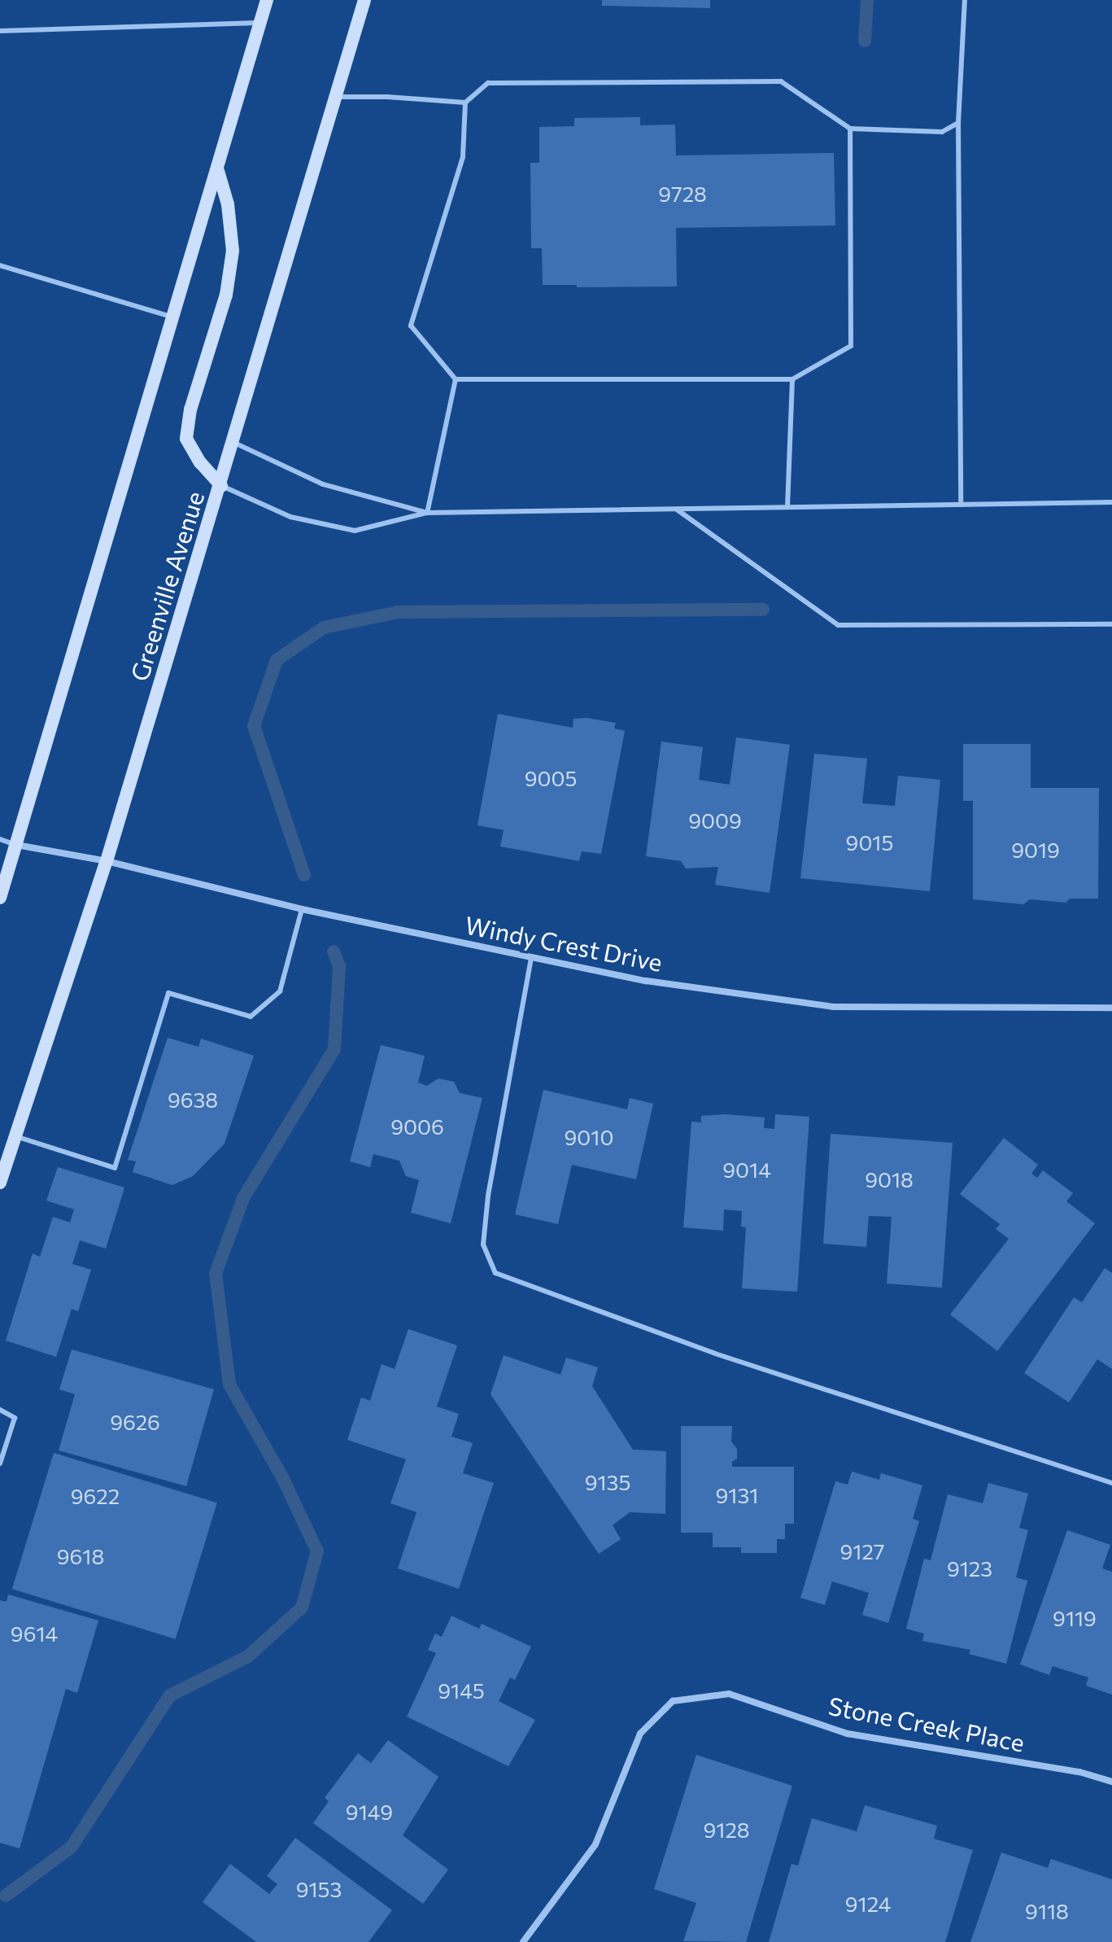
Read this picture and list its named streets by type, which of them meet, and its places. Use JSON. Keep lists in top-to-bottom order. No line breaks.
{"streets":{"main road":["Greenville Avenue"],"street":["Windy Crest Drive","Stone Creek Place"]},"crossings":[["Greenville Avenue","Windy Crest Drive"]],"house_numbers":["9728","9005","9009","9015","9019","9638","9006","9010","9014","9018","9626","9135","9131","9622","9127","9618","9123","9119","9614","9145","9149","9128","9153","9124","9118"]}
